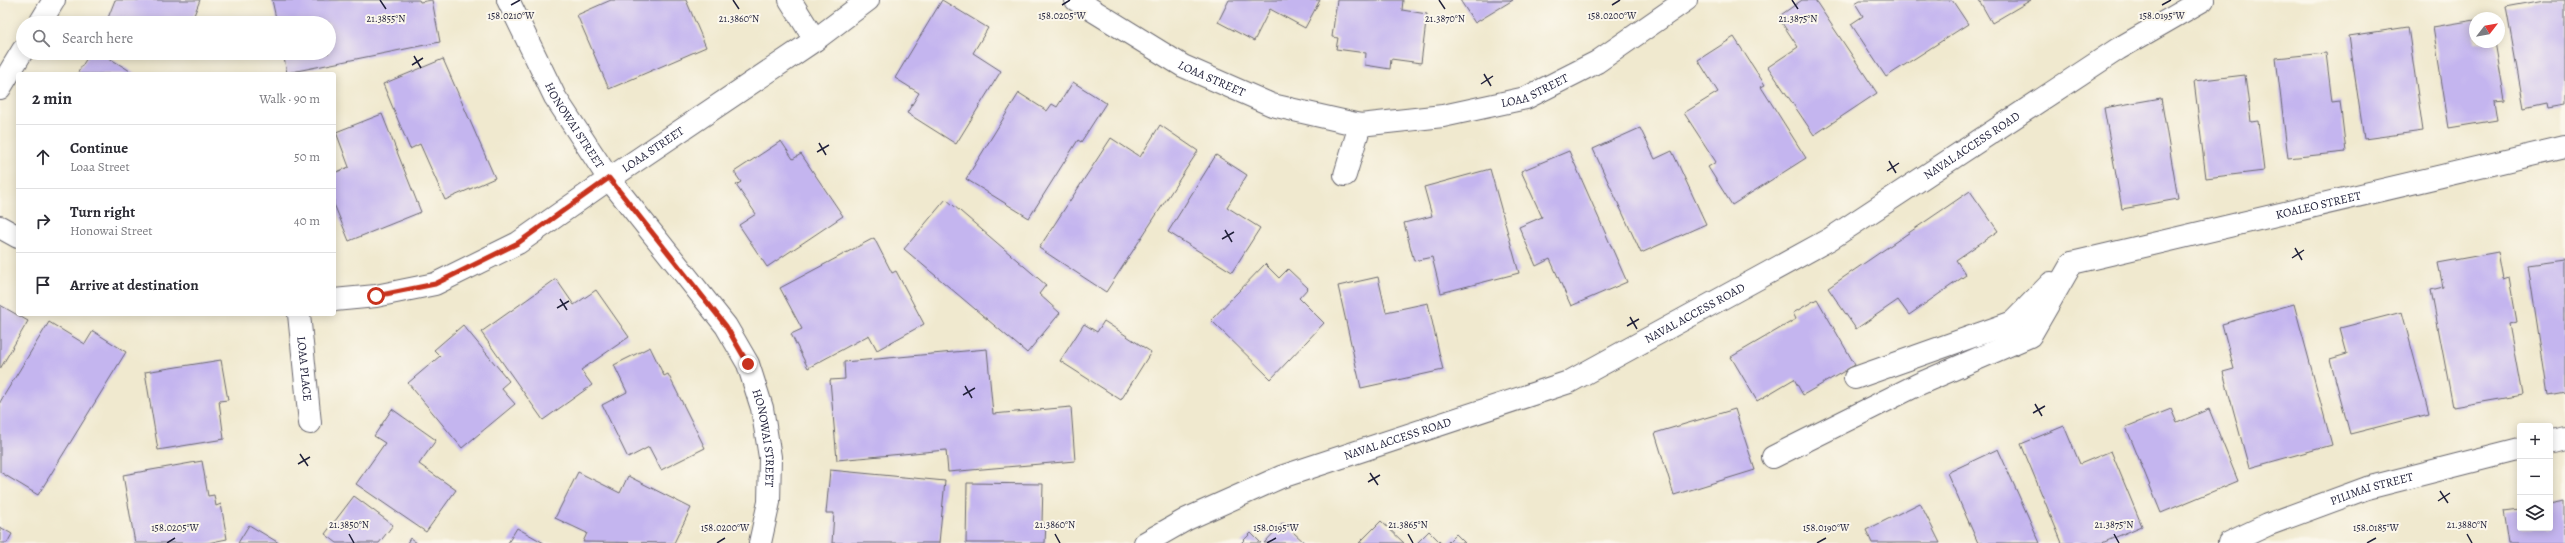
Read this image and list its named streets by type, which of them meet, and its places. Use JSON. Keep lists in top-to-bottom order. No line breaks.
{"streets":{"street":["LOAA STREET","HONOWAI STREET","NAVAL ACCESS ROAD","KOALEO STREET","LOAA PLACE","PILIMAI STREET"]},"crossings":[["LOAA STREET","HONOWAI STREET"]],"north":"top right","page":{"search":"Search here","heading":["2 min","Walk · 90 m"],"list":[["Continue","Loaa Street","50 m"],["Turn right","Honowai Street","40 m"],"Arrive at destination"],"map_buttons":["+","−"]},"coordinates":["158.0210°W","158.0200°W","158.0205°W","158.0195°W","21.3855°N","21.3860°N","21.3870°N","21.3875°N","21.3850°N","21.3865°N","21.3880°N","158.0190°W","158.0185°W"]}
